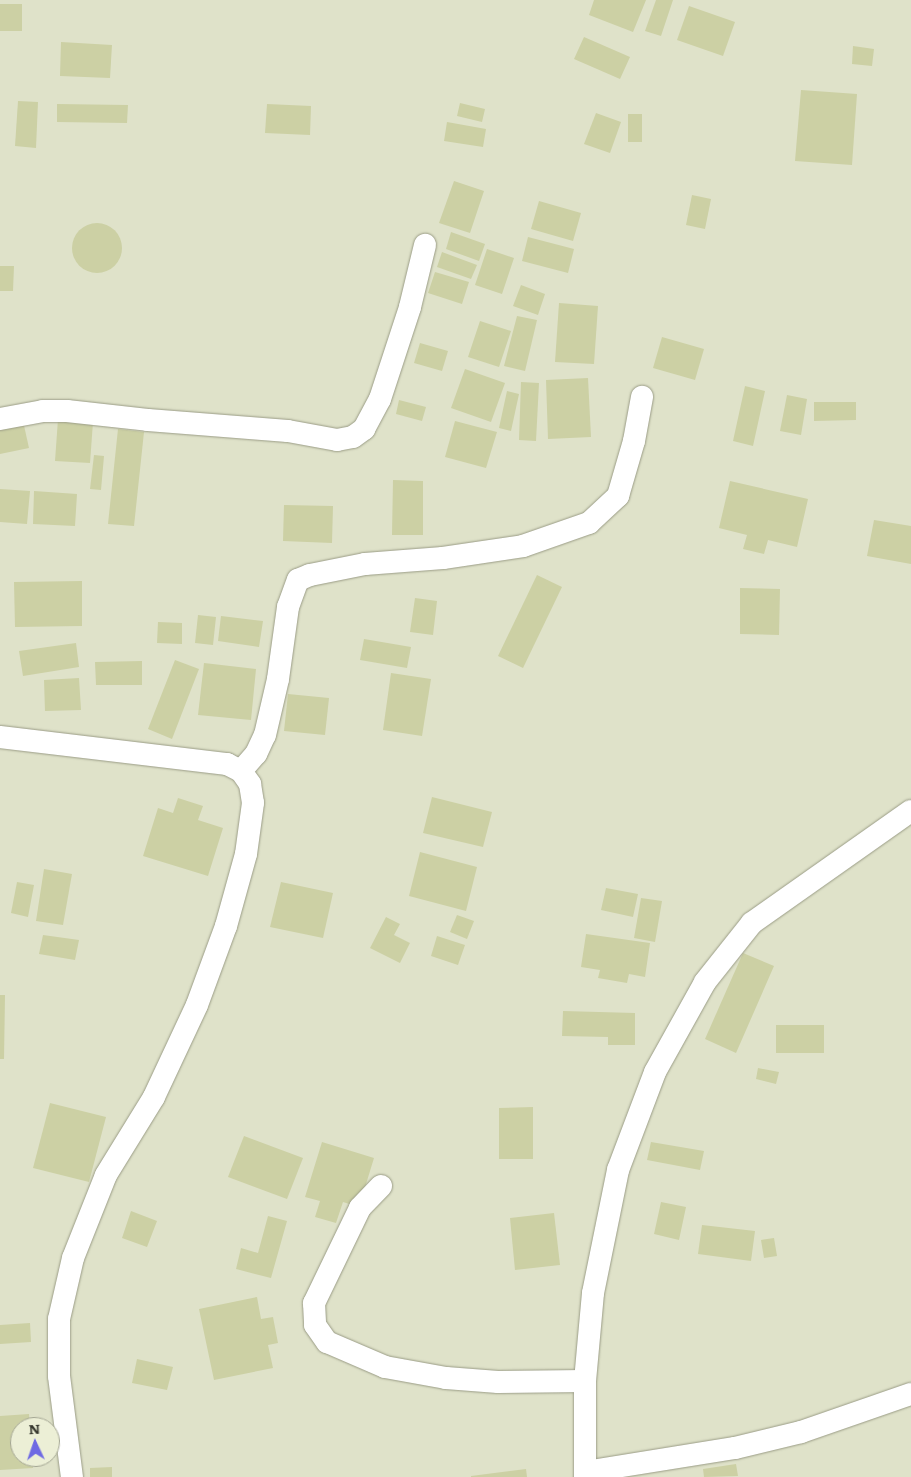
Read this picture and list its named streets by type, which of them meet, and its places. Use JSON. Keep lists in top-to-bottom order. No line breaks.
{"north":"top"}
